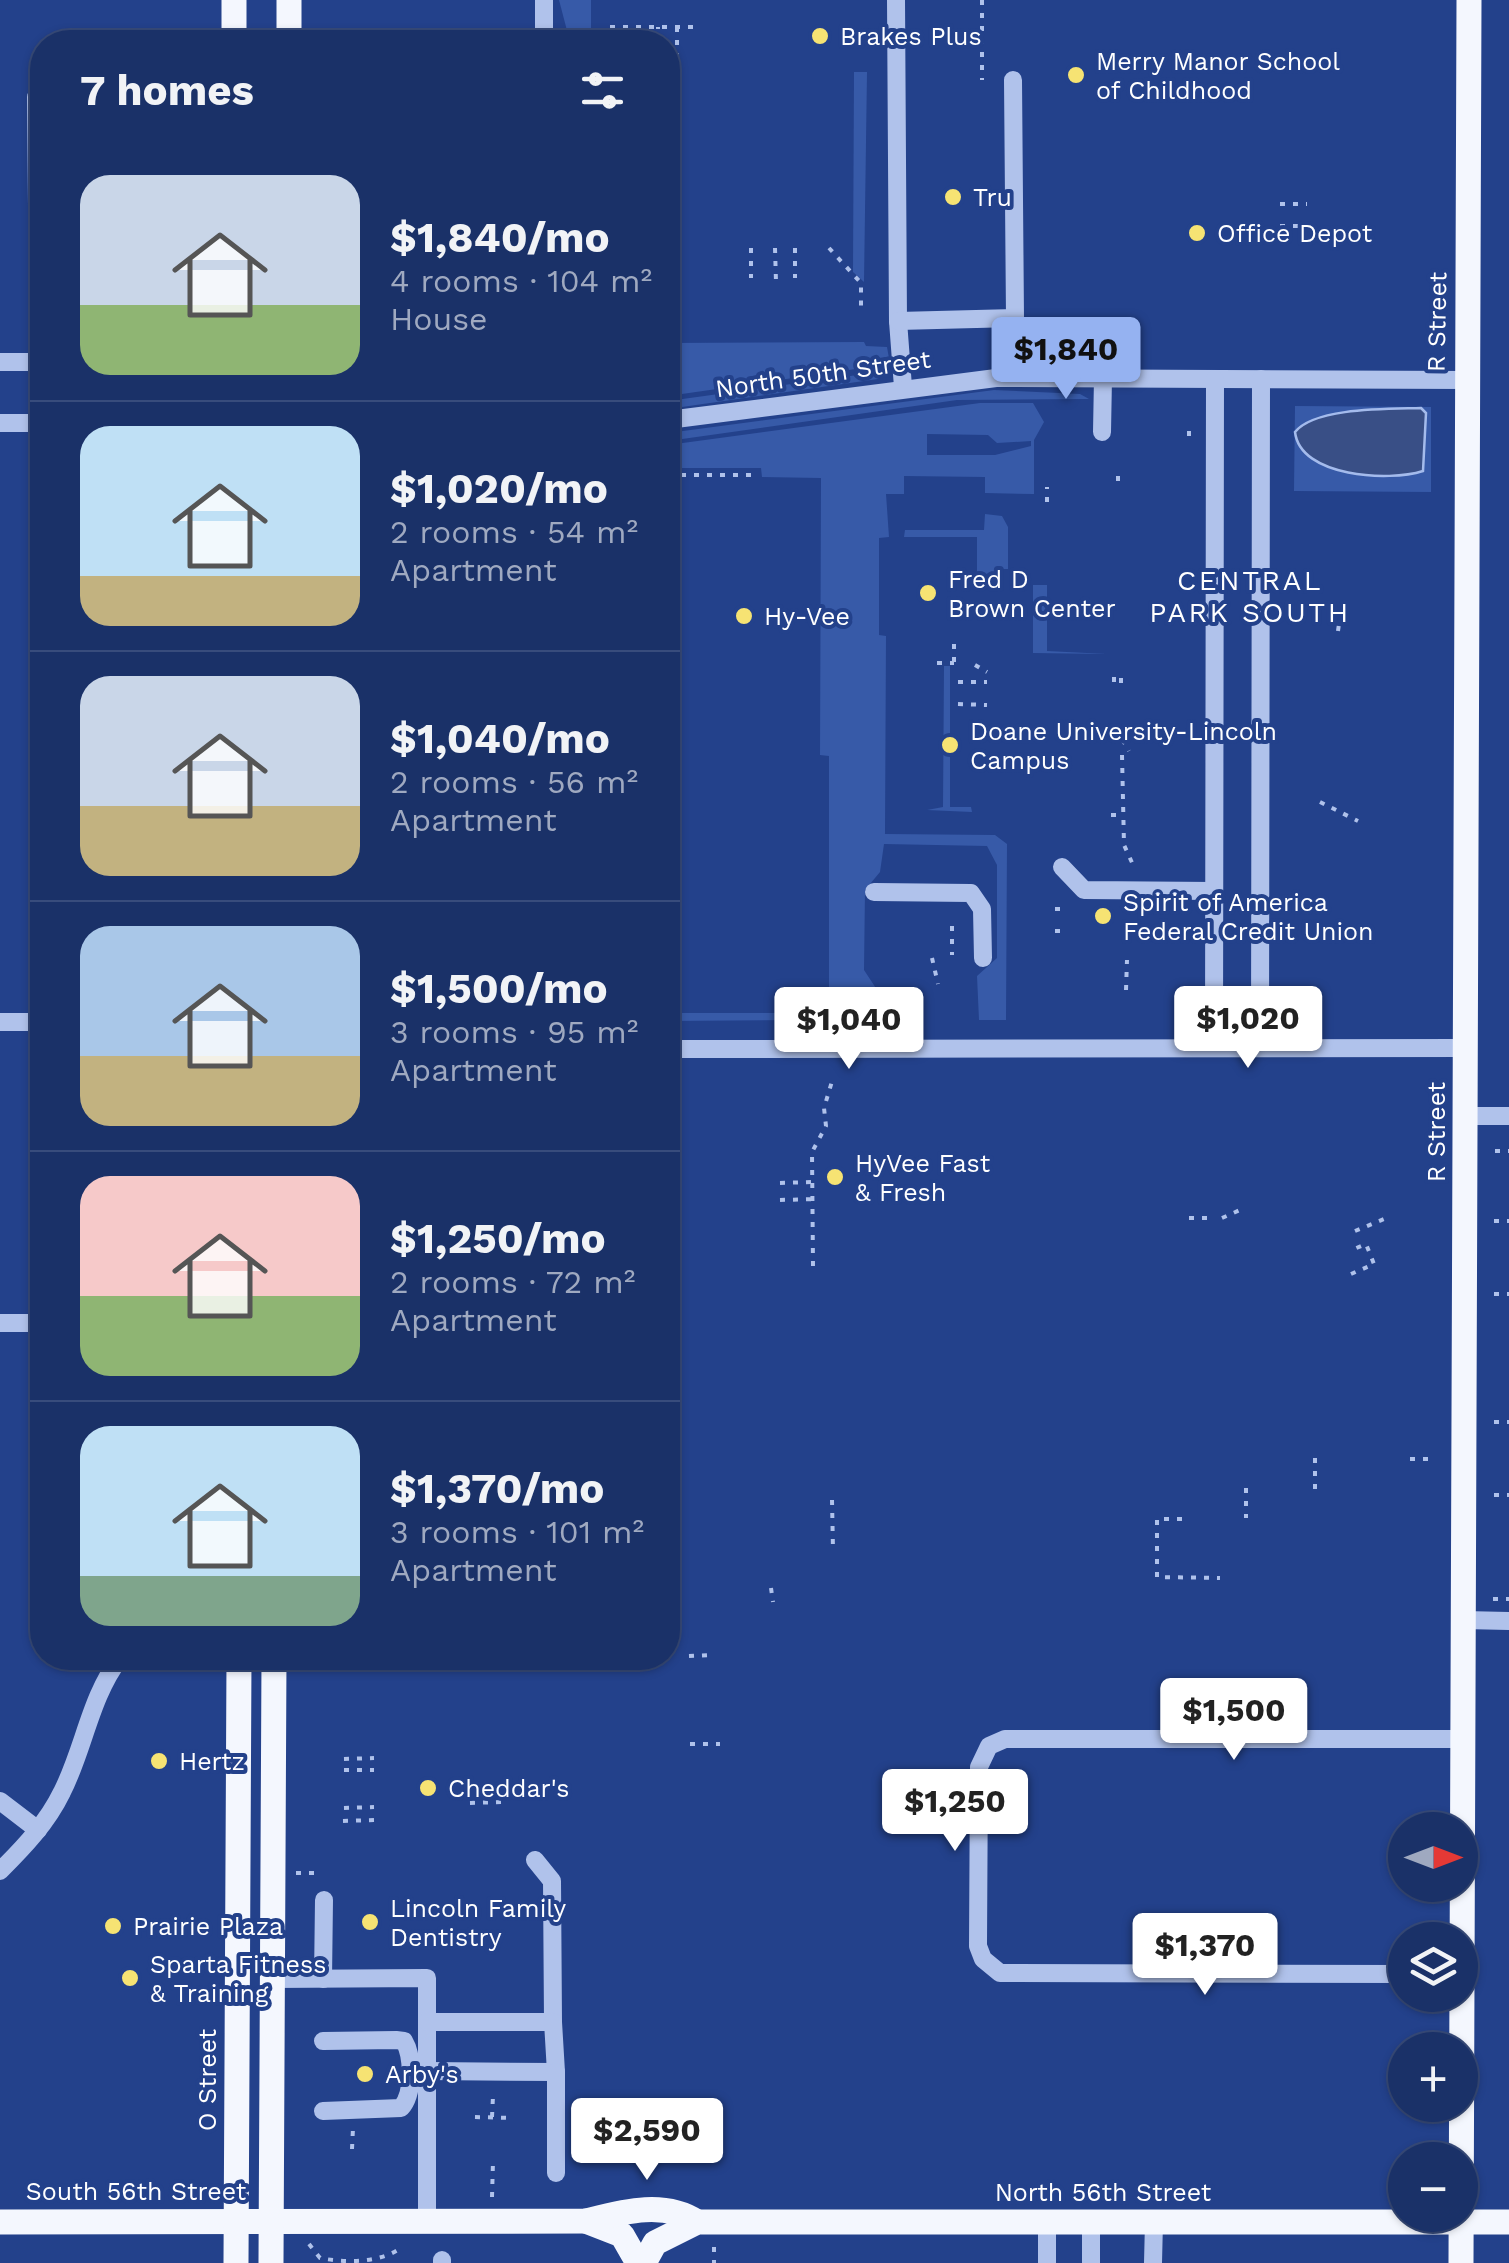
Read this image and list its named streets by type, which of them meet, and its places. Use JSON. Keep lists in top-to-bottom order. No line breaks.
{"streets":{"main road":["R Street","O Street","South 56th Street","North 56th Street"],"street":["North 50th Street"]},"crossings":[["R Street","North 50th Street"],["O Street","South 56th Street"],["South 56th Street","North 56th Street"]],"districts":["CENTRAL PARK SOUTH"],"places":["Brakes Plus","Merry Manor School of Childhood","Tru","Office Depot","Fred D Brown Center","Hy-Vee","Doane University-Lincoln Campus","Spirit of America Federal Credit Union","HyVee Fast & Fresh","Hertz","Cheddar's","Lincoln Family Dentistry","Prairie Plaza","Sparta Fitness & Training","Arby's"],"north":"right","page":{"heading":"7 homes","list":[{"name":"$1,840/mo","note":"4 rooms · 104 m² · House"},{"name":"$1,020/mo","note":"2 rooms · 54 m² · Apartment"},{"name":"$1,040/mo","note":"2 rooms · 56 m² · Apartment"},{"name":"$1,500/mo","note":"3 rooms · 95 m² · Apartment"},{"name":"$1,250/mo","note":"2 rooms · 72 m² · Apartment"},{"name":"$1,370/mo","note":"3 rooms · 101 m² · Apartment"}],"price":["$1,840","$1,020","$1,040","$1,500","$1,250","$1,370","$2,590"],"map_buttons":["+","−"]}}
